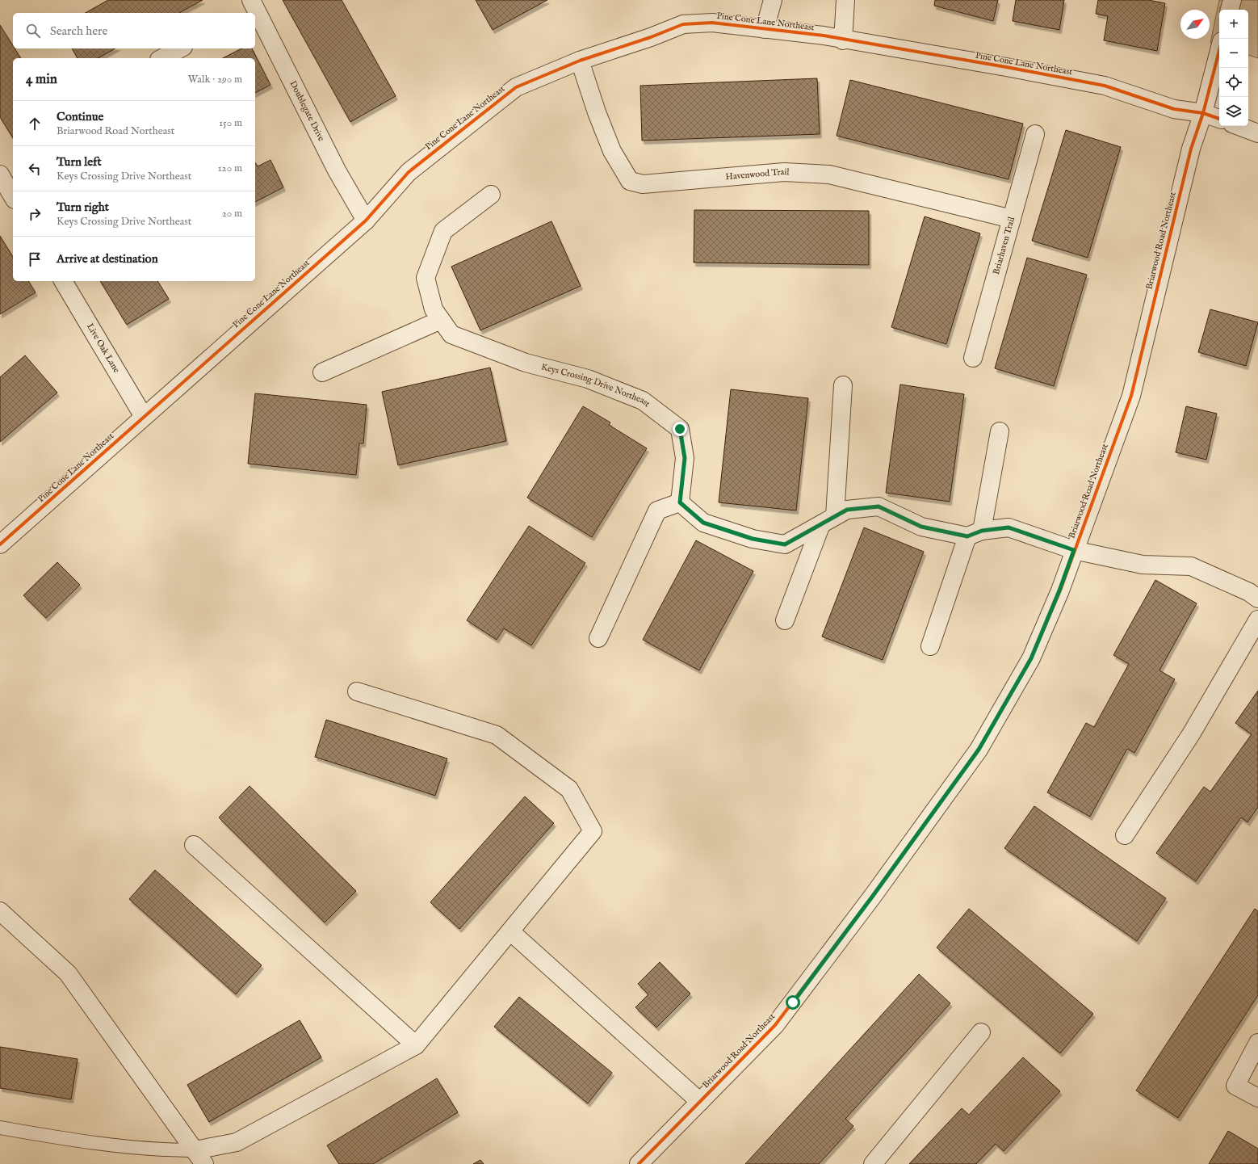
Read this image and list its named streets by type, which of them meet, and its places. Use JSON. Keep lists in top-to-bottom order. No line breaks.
{"streets":{"street":["Pine Cone Lane Northeast","Doublegate Drive","Havenwood Trail","Briarwood Road Northeast","Briarhaven Trail","Live Oak Lane","Keys Crossing Drive Northeast"]},"crossings":[["Pine Cone Lane Northeast","Doublegate Drive"],["Pine Cone Lane Northeast","Havenwood Trail"],["Pine Cone Lane Northeast","Briarwood Road Northeast"],["Pine Cone Lane Northeast","Live Oak Lane"],["Havenwood Trail","Briarhaven Trail"]],"north":"top right","page":{"map_buttons":["+","−"],"search":"Search here","heading":["4 min","Walk · 290 m"],"list":[["Continue","Briarwood Road Northeast","150 m"],["Turn left","Keys Crossing Drive Northeast","120 m"],["Turn right","Keys Crossing Drive Northeast","20 m"],"Arrive at destination"]}}
